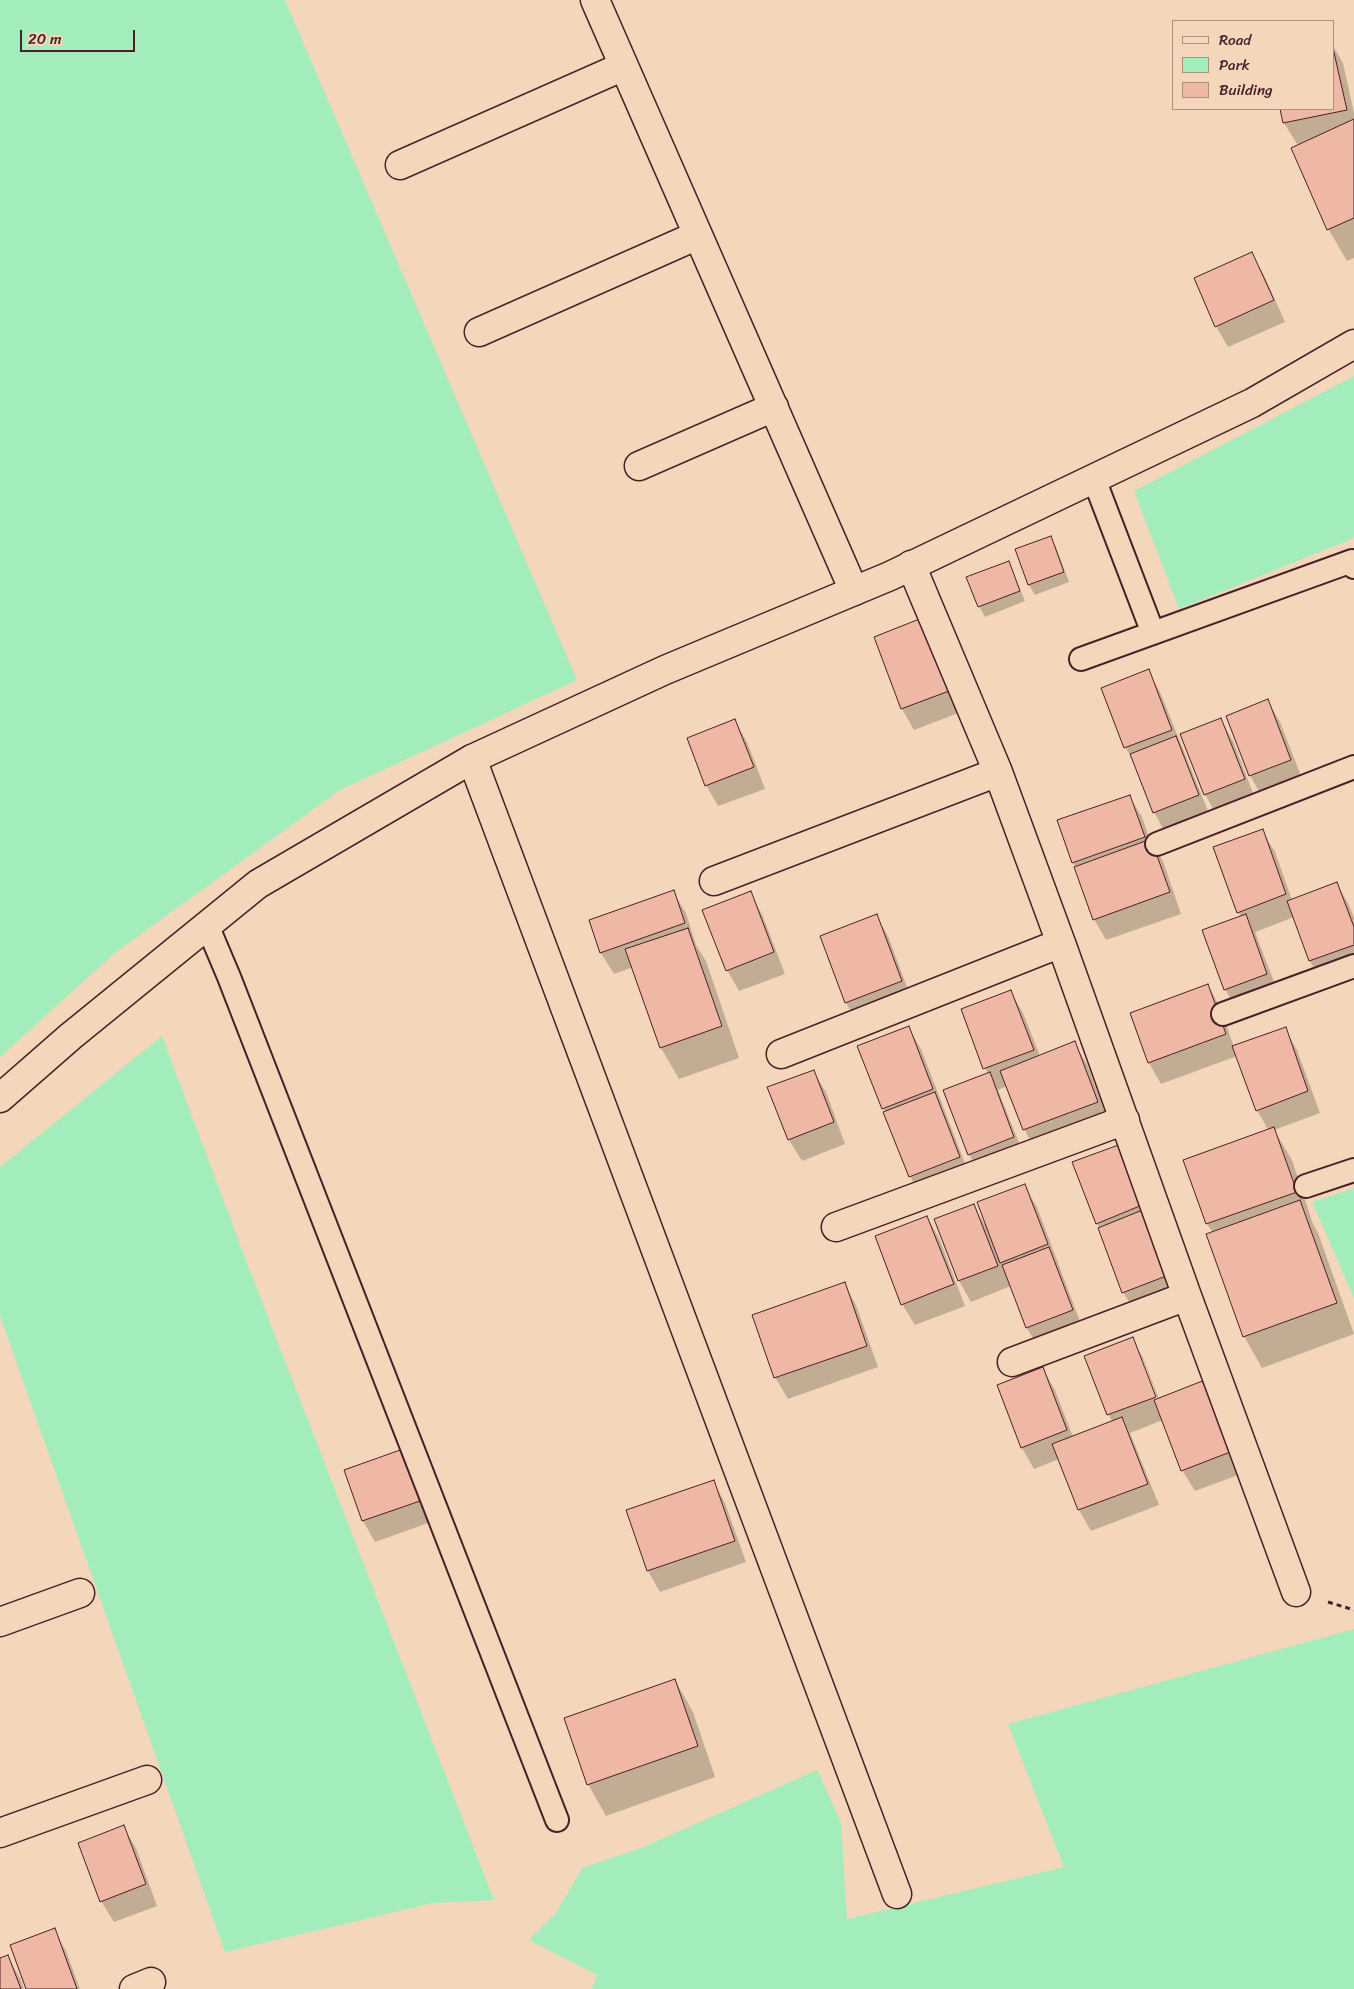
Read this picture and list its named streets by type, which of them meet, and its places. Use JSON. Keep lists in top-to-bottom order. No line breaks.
{"legend":["Road","Park","Building"],"scale_bar":"20 m"}
